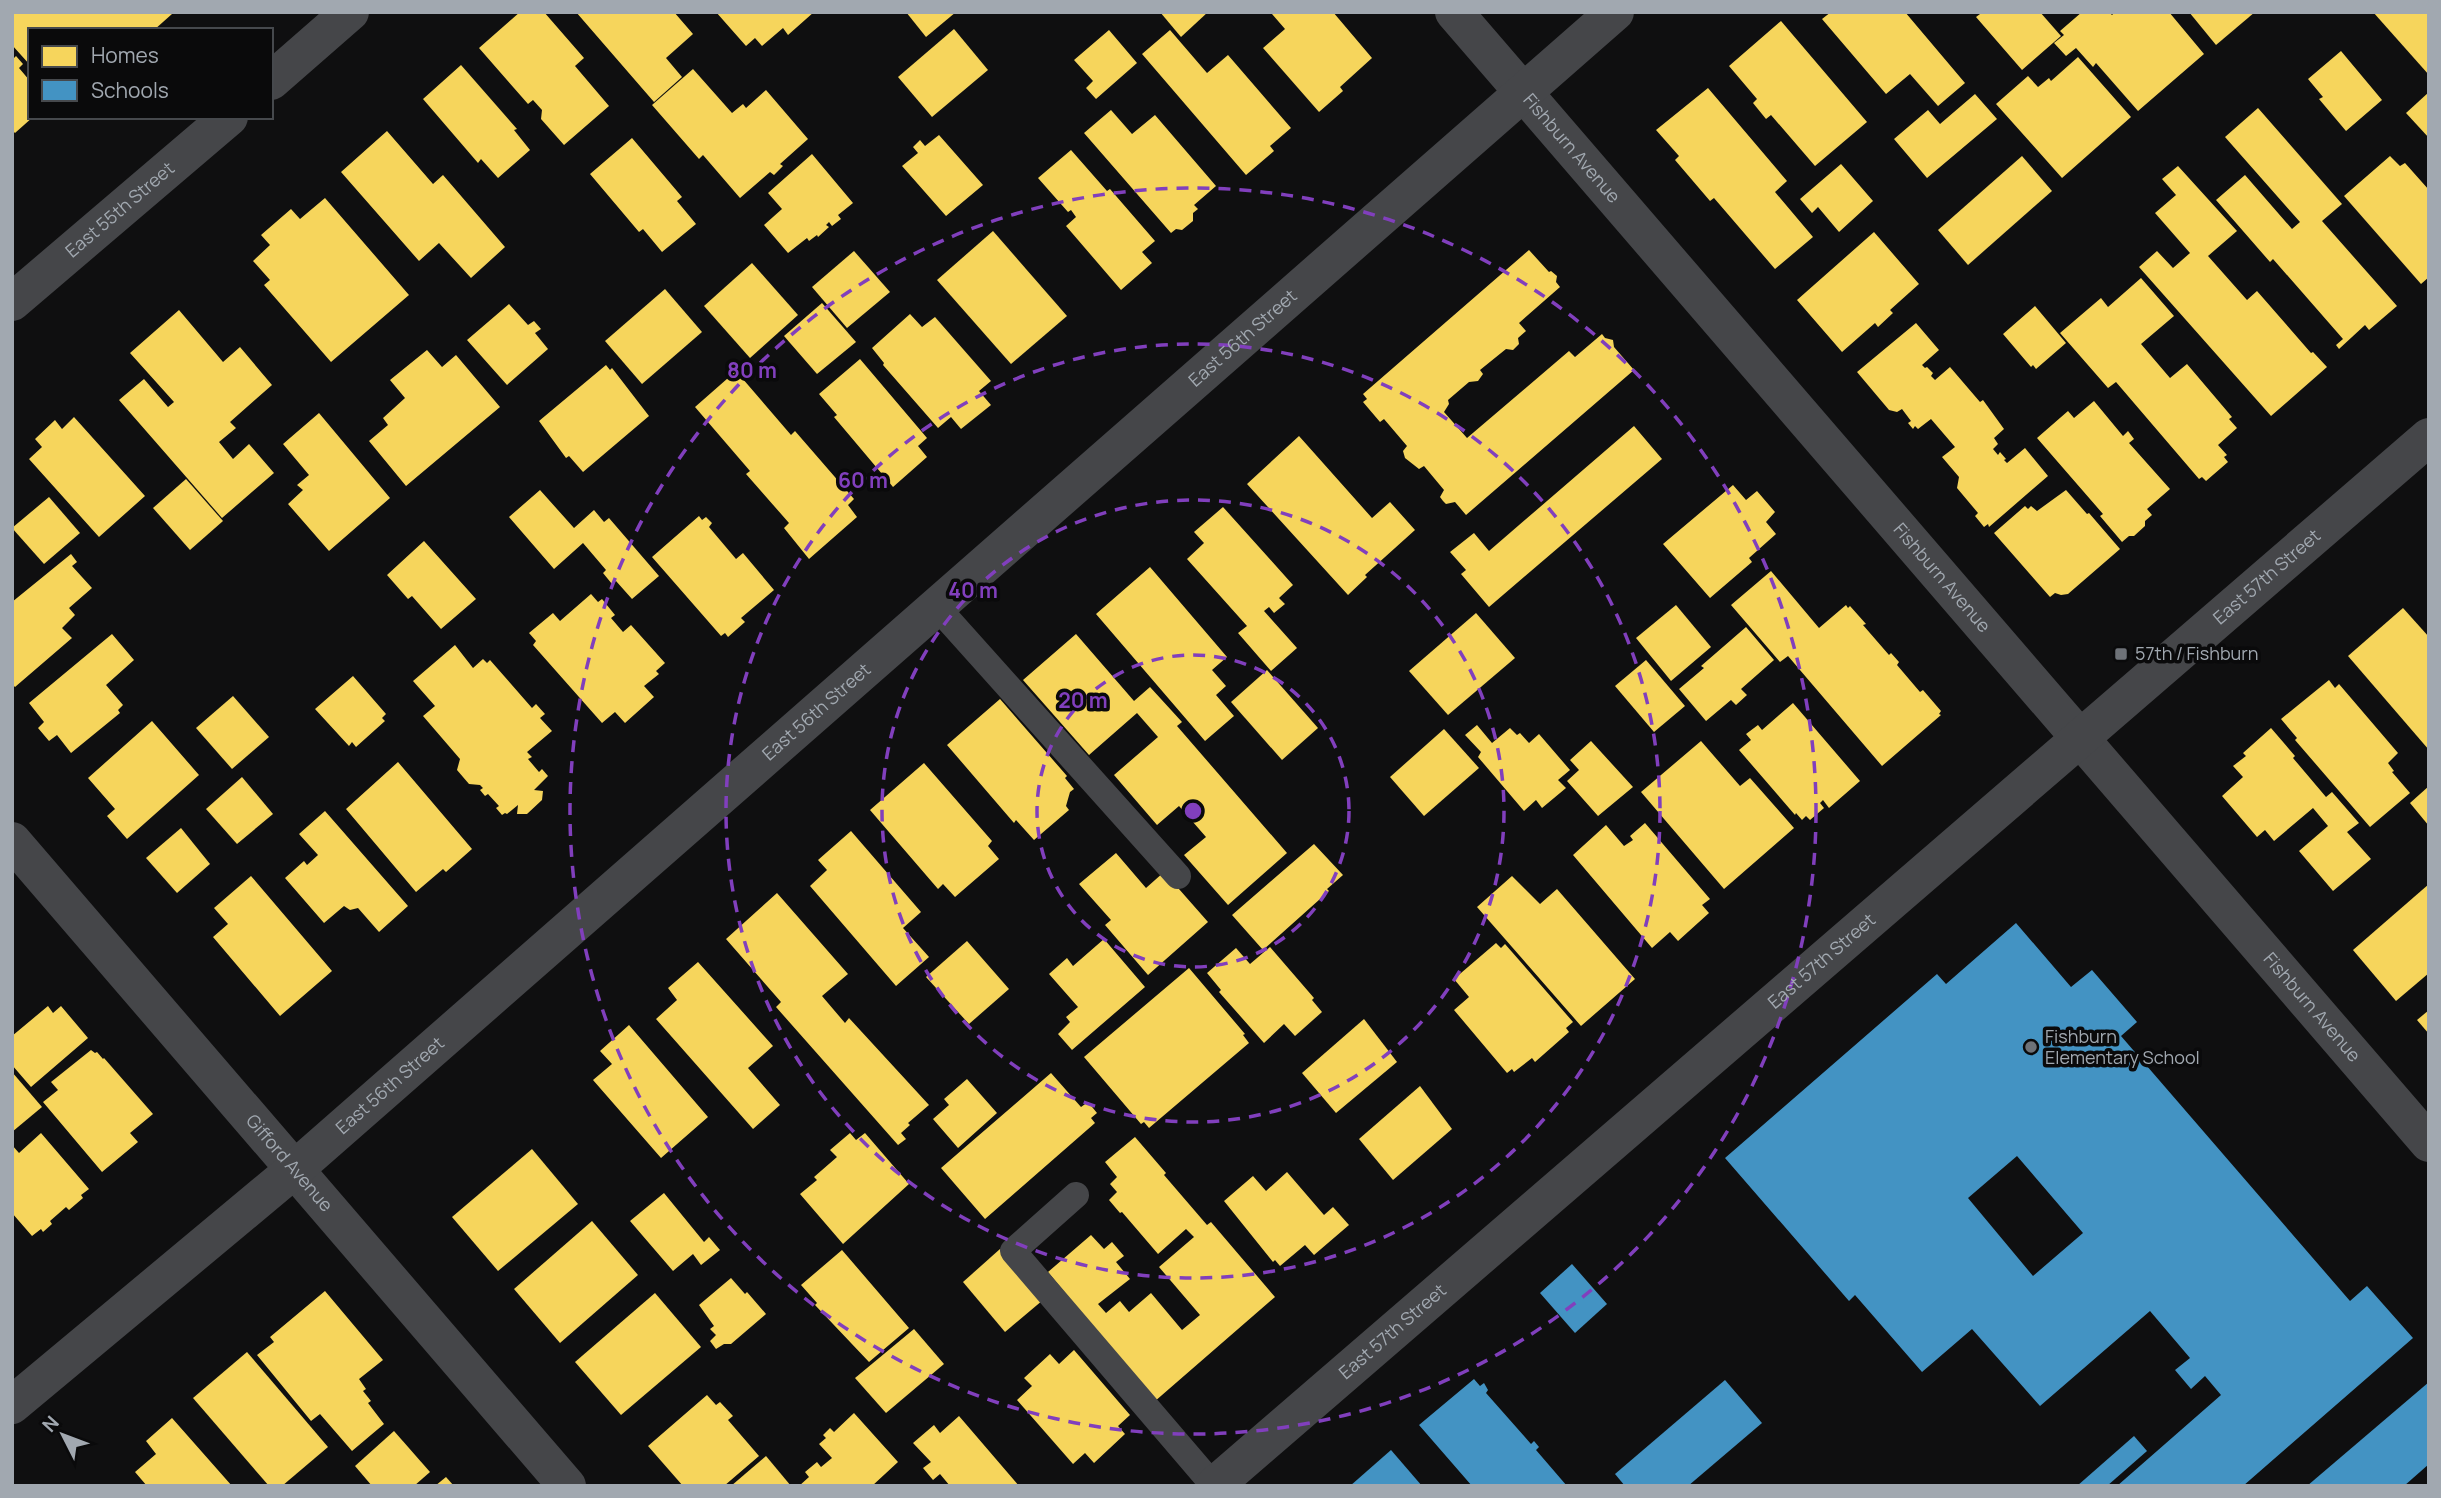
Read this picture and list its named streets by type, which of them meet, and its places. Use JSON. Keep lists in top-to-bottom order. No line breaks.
{"streets":{"street":["Fishburn Avenue","East 55th Street","East 56th Street","East 57th Street","Gifford Avenue"]},"crossings":[["Fishburn Avenue","East 56th Street"],["Fishburn Avenue","East 57th Street"],["East 56th Street","Gifford Avenue"]],"places":{"transit":["57th / Fishburn"],"other":["Fishburn Elementary School"]},"legend":["Homes","Schools"],"north":"top left","rings":["80 m","60 m","40 m","20 m"]}
